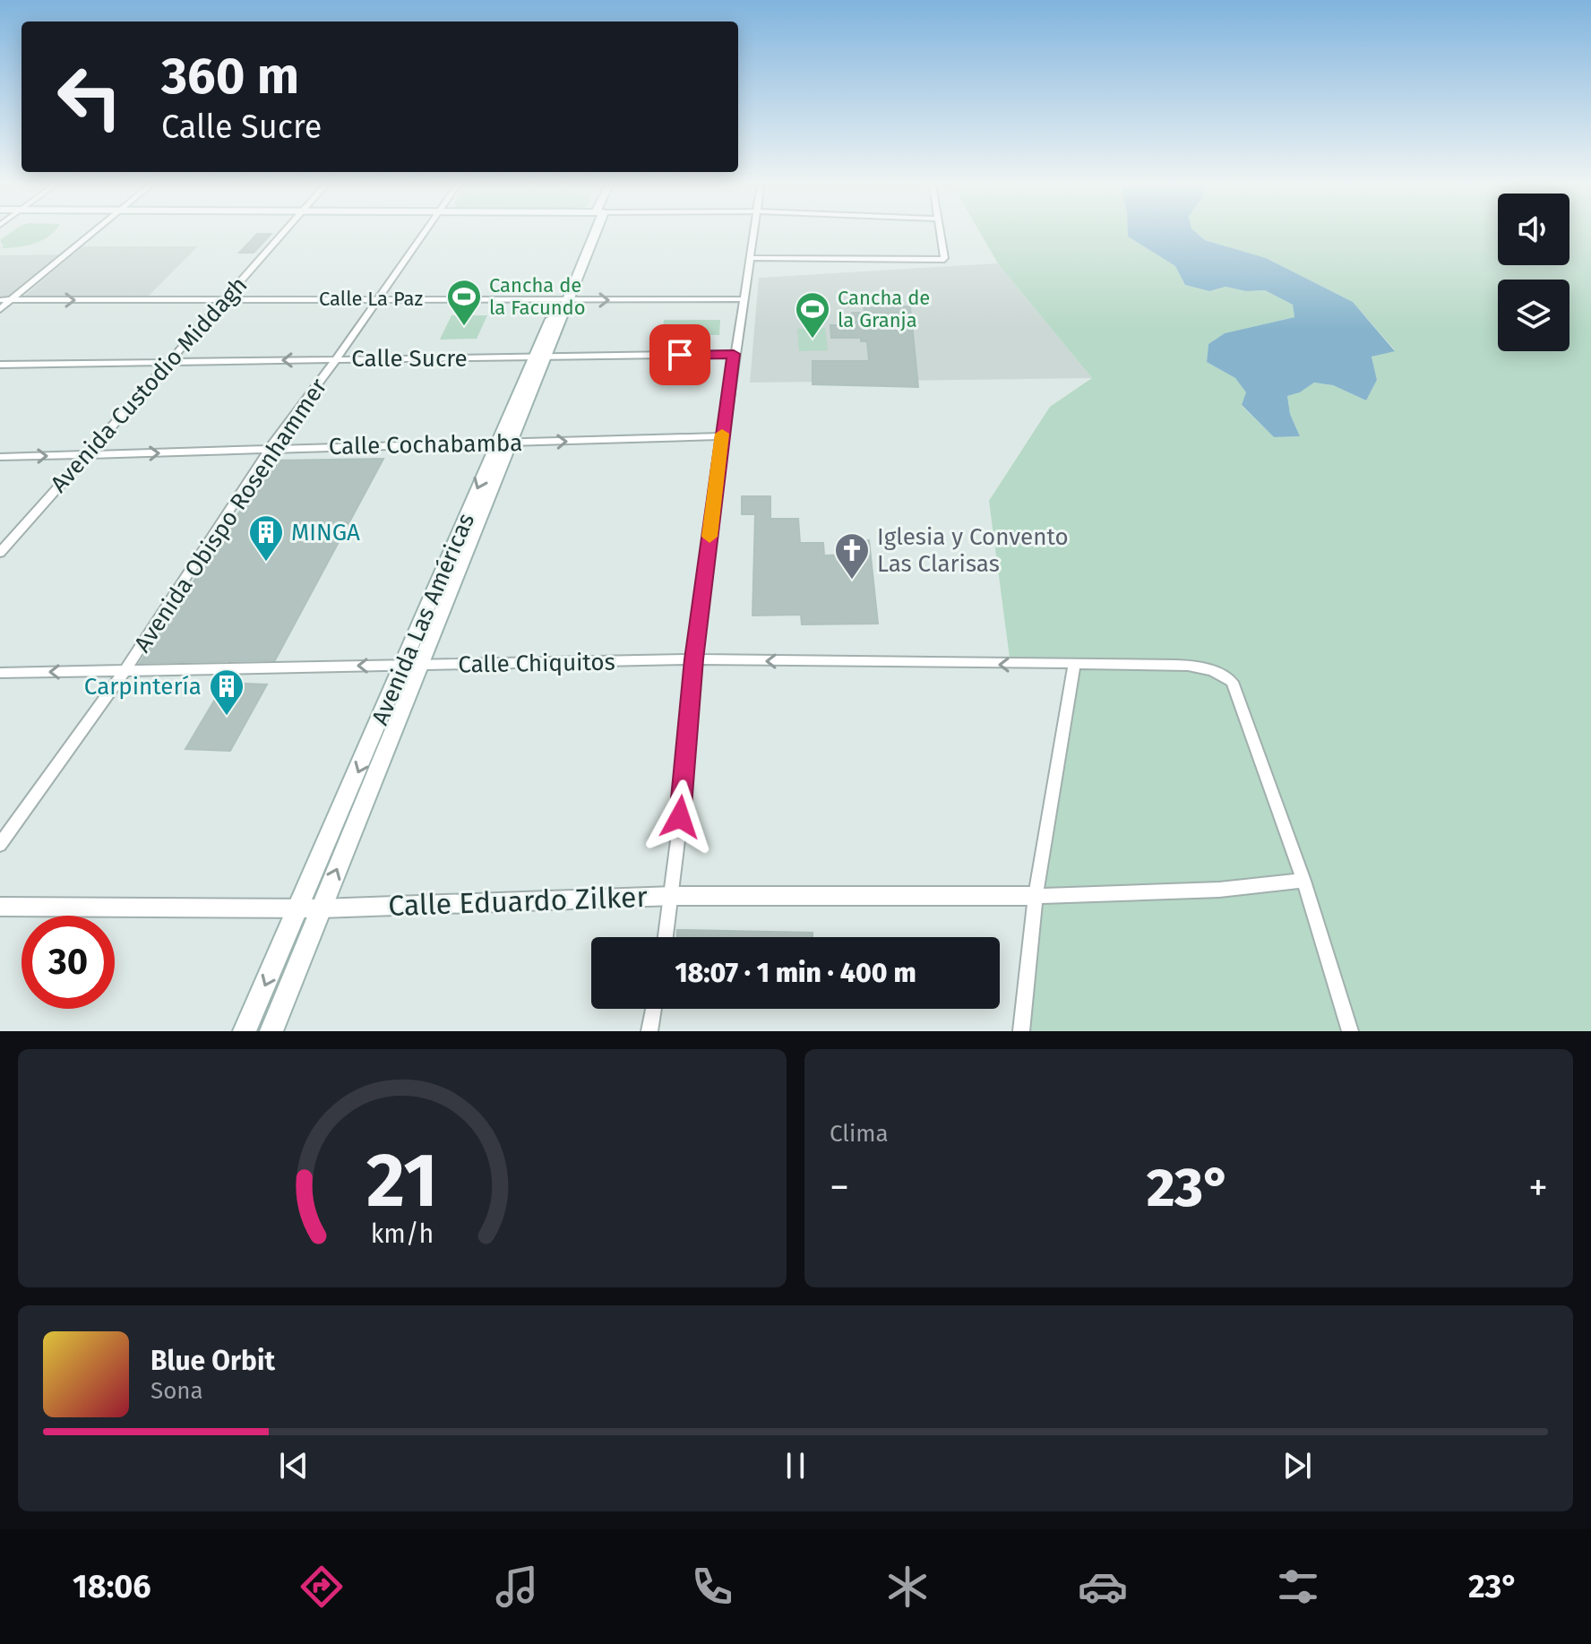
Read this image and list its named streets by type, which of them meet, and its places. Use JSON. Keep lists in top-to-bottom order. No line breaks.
{"streets":{"main road":["Avenida Las Américas"],"street":["Calle La Paz","Calle Sucre","Avenida Custodio Middagh","Calle Cochabamba","Avenida Obispo Rosenhammer","Calle Chiquitos","Calle Eduardo Zilker"]},"crossings":[["Calle La Paz","Avenida Custodio Middagh"],["Calle La Paz","Avenida Obispo Rosenhammer"],["Calle La Paz","Avenida Las Américas"],["Calle Sucre","Avenida Custodio Middagh"],["Calle Sucre","Avenida Obispo Rosenhammer"],["Calle Sucre","Avenida Las Américas"],["Avenida Custodio Middagh","Calle Cochabamba"],["Calle Cochabamba","Avenida Obispo Rosenhammer"],["Calle Cochabamba","Avenida Las Américas"],["Avenida Obispo Rosenhammer","Calle Chiquitos"],["Avenida Las Américas","Calle Chiquitos"],["Avenida Las Américas","Calle Eduardo Zilker"]],"one_way":["Calle La Paz","Calle Cochabamba","Calle Chiquitos"],"places":{"sports":["Cancha de la Facundo","Cancha de la Granja"],"building":["MINGA","Carpintería"],"church":["Iglesia y Convento Las Clarisas"]},"page":{"turn":["360 m","Calle Sucre"],"limit":"30","trip":"18:07 · 1 min · 400 m","tile":"Clima","heat":["−","23°","+"],"song":["Blue Orbit","Sona"],"tabs":["18:06","23°"],"gauge":["21","km/h"]}}
